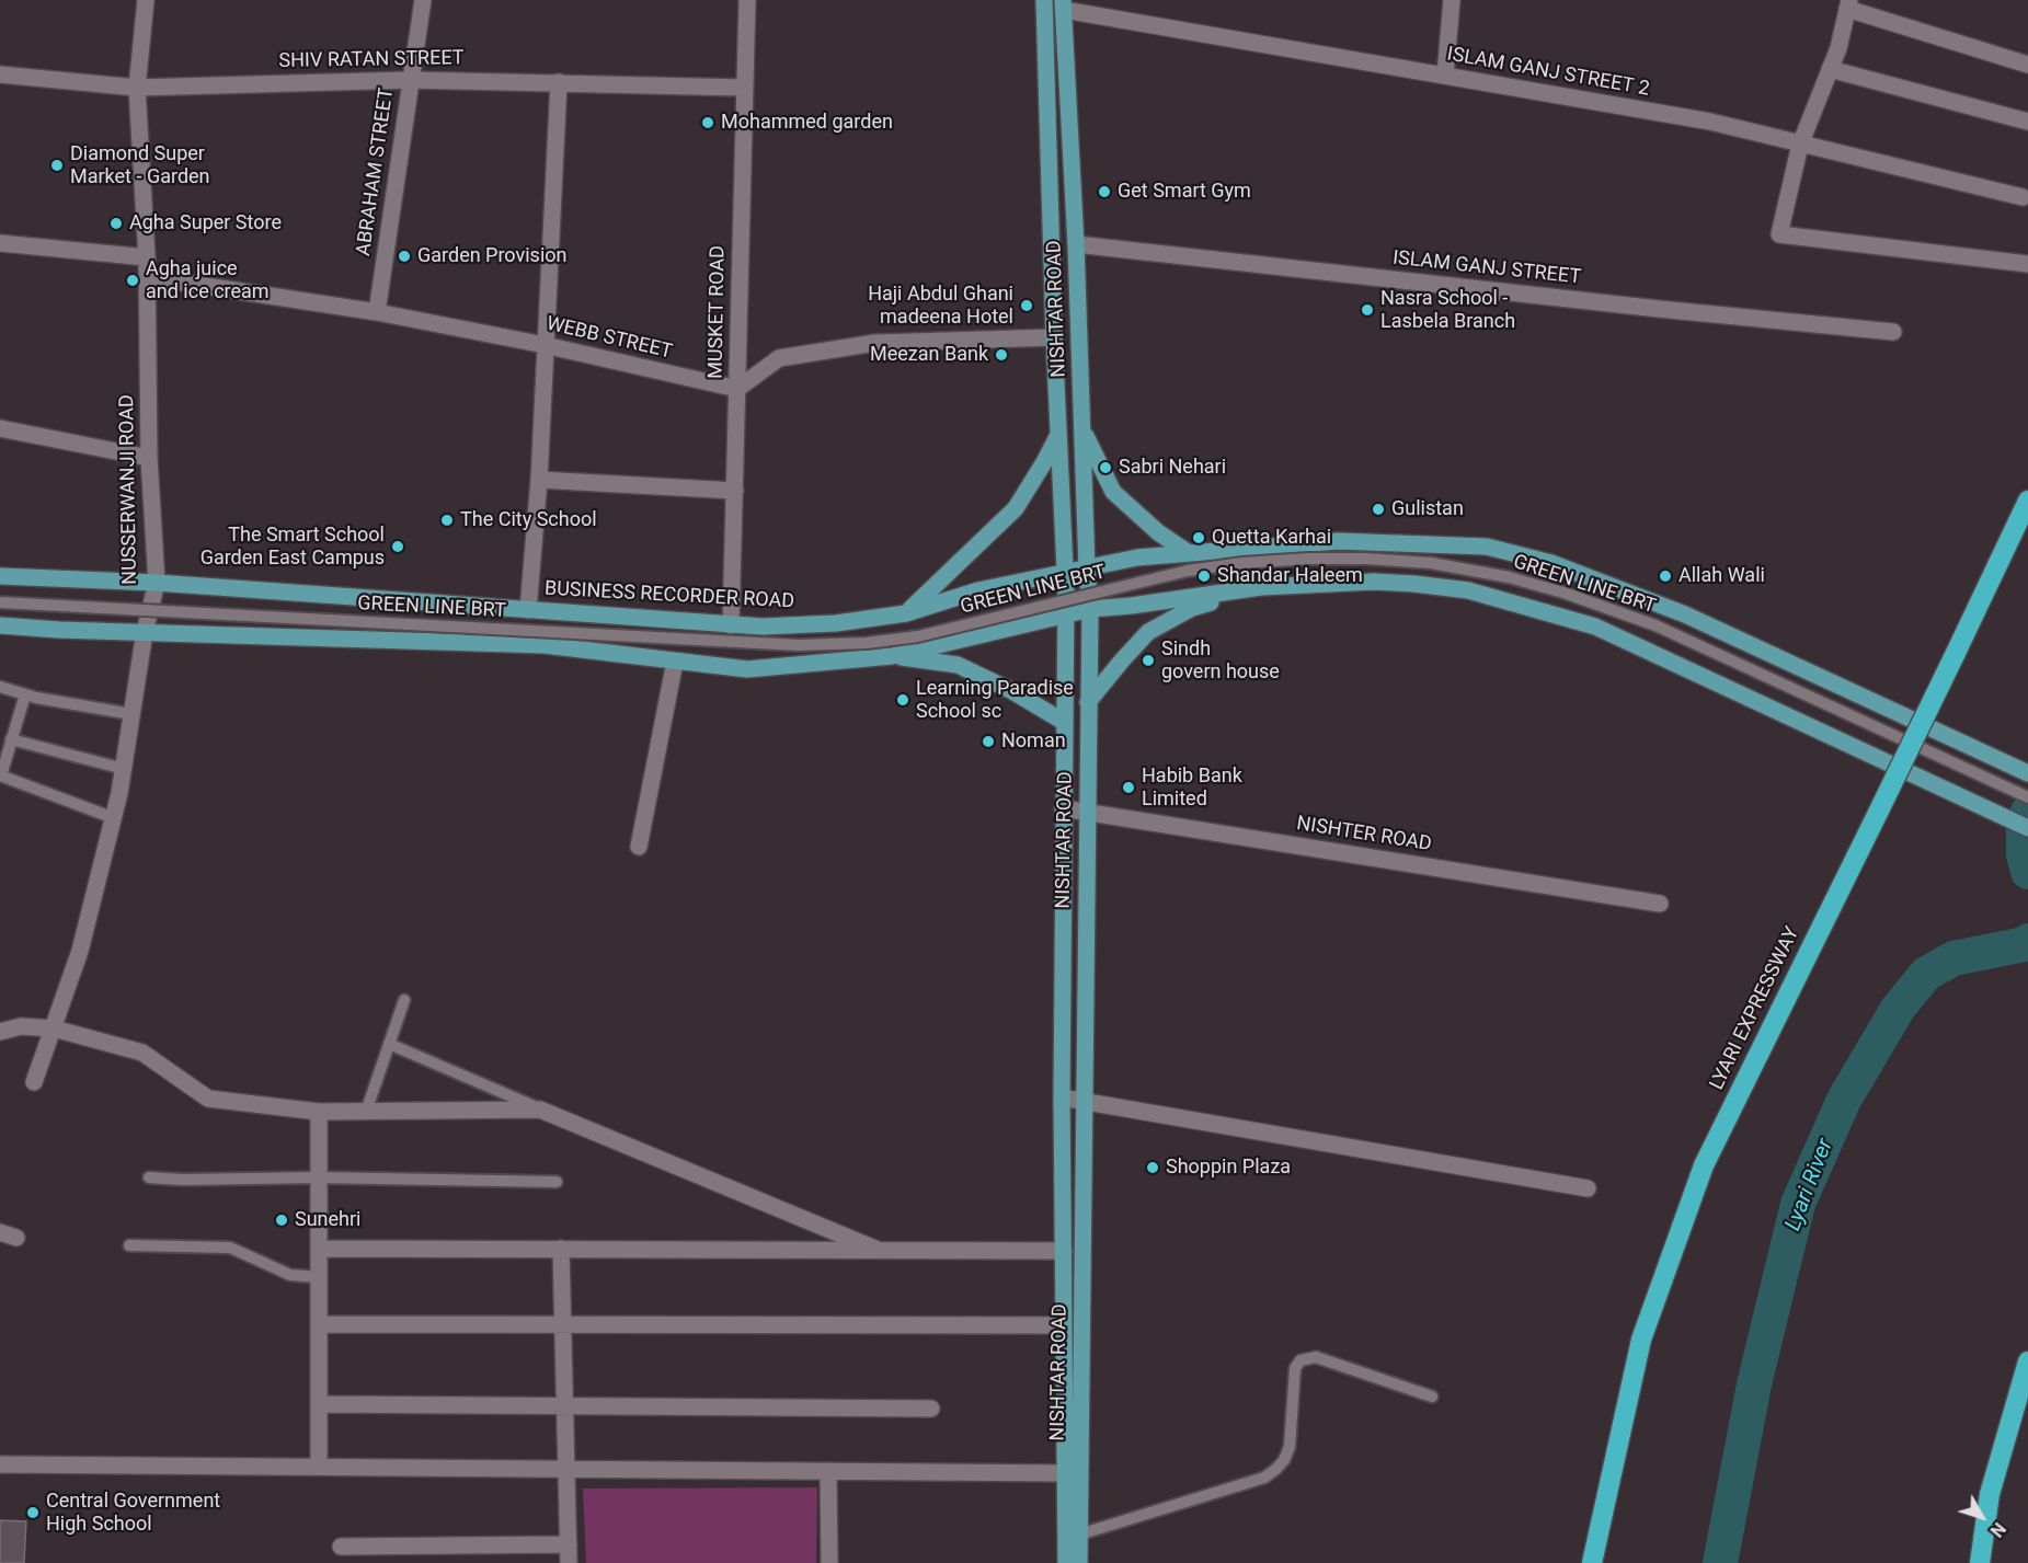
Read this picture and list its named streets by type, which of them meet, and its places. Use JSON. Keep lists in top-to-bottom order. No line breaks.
{"streets":{"highway":["LYARI EXPRESSWAY"],"main road":["NISHTAR ROAD","BUSINESS RECORDER ROAD"],"street":["SHIV RATAN STREET","ISLAM GANJ STREET 2","ABRAHAM STREET","ISLAM GANJ STREET","MUSKET ROAD","WEBB STREET","NUSSERWANJI ROAD","NISHTER ROAD"],"lane":["GREEN LINE BRT"]},"crossings":[["SHIV RATAN STREET","ABRAHAM STREET"],["SHIV RATAN STREET","MUSKET ROAD"],["SHIV RATAN STREET","NUSSERWANJI ROAD"],["ISLAM GANJ STREET 2","NISHTAR ROAD"],["ABRAHAM STREET","WEBB STREET"],["ISLAM GANJ STREET","NISHTAR ROAD"],["NISHTAR ROAD","BUSINESS RECORDER ROAD"],["NISHTAR ROAD","NISHTER ROAD"],["MUSKET ROAD","WEBB STREET"],["MUSKET ROAD","BUSINESS RECORDER ROAD"],["WEBB STREET","NUSSERWANJI ROAD"],["NUSSERWANJI ROAD","BUSINESS RECORDER ROAD"]],"water":["Lyari River"],"places":["Mohammed garden","Diamond Super Market - Garden","Get Smart Gym","Agha Super Store","Garden Provision","Agha juice and ice cream","Haji Abdul Ghani madeena Hotel","Nasra School - Lasbela Branch","Meezan Bank","Sabri Nehari","Gulistan","The City School","Quetta Karhai","The Smart School Garden East Campus","Shandar Haleem","Allah Wali","Sindh govern house","Learning Paradise School sc","Noman","Habib Bank Limited","Shoppin Plaza","Sunehri","Central Government High School"],"north":"bottom right"}
